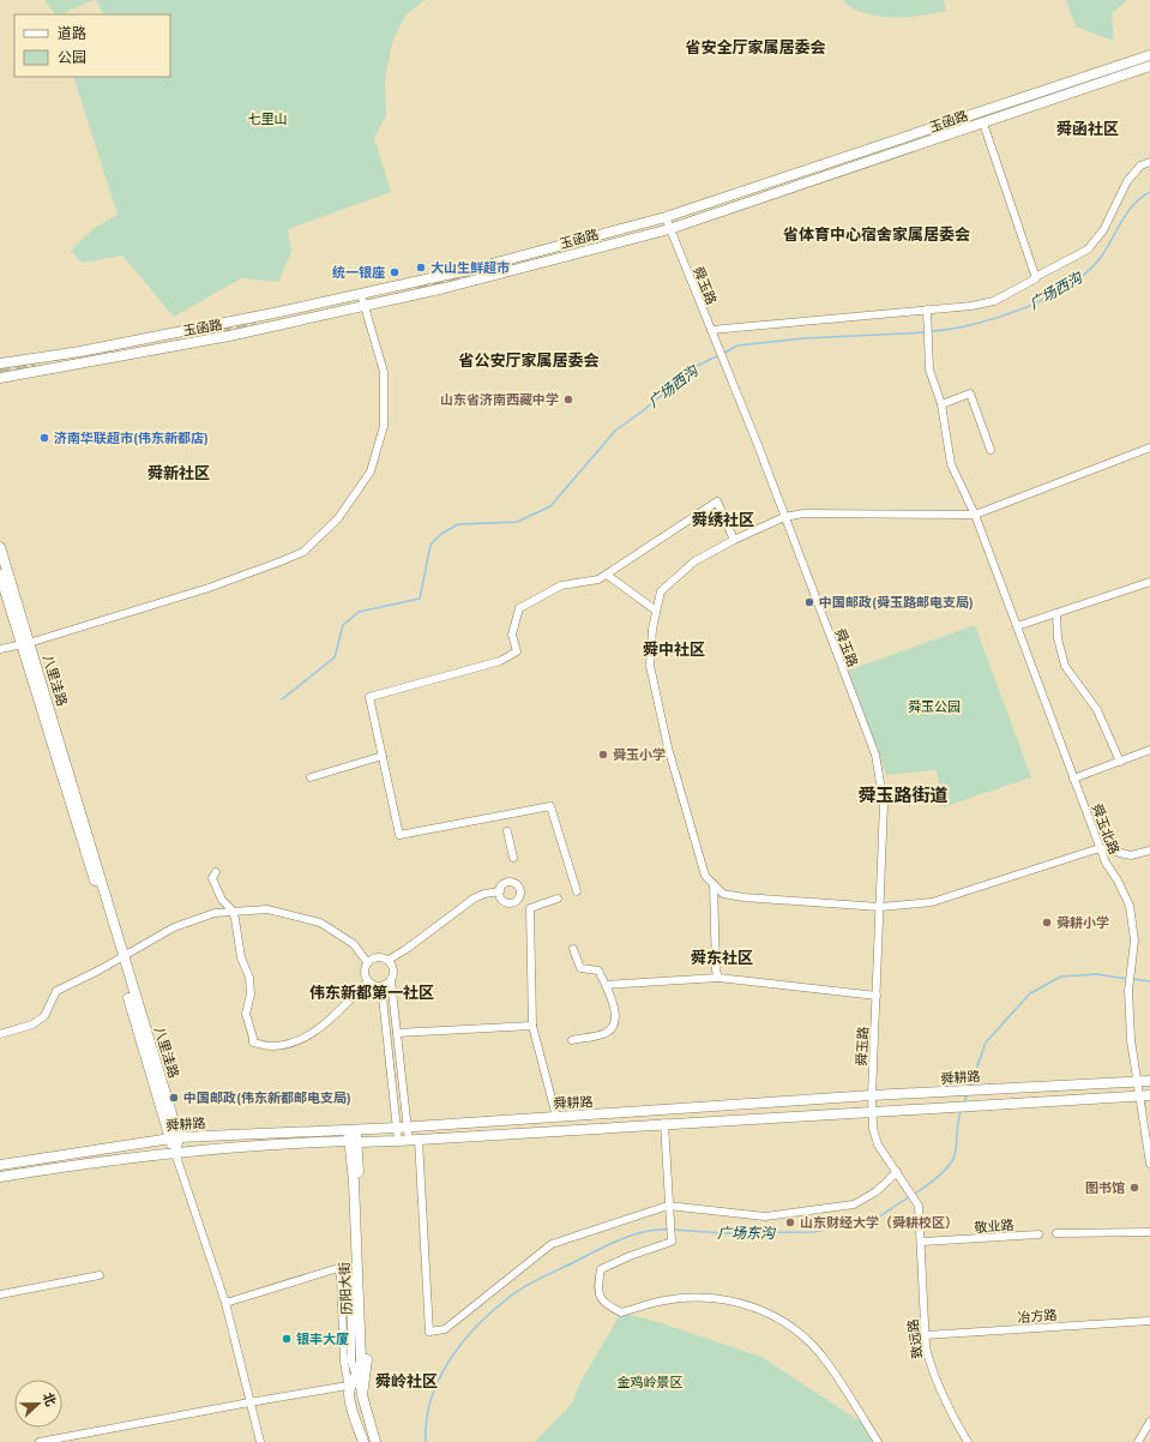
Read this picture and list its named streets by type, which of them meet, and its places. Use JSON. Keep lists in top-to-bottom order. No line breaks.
{"streets":{"main road":["玉函路","八里洼路","舜耕路","历阳大街"],"street":["舜玉路","舜玉北路","敬业路","冶方路","致远路"]},"crossings":[["玉函路","舜玉路"],["舜玉路","舜耕路"],["舜玉路","致远路"],["八里洼路","舜耕路"],["舜玉北路","舜耕路"],["舜耕路","历阳大街"],["敬业路","致远路"],["冶方路","致远路"]],"districts":["省安全厅家属居委会","舜函社区","省体育中心宿舍家属居委会","省公安厅家属居委会","舜新社区","舜绣社区","舜中社区","舜玉路街道","舜东社区","伟东新都第一社区","舜岭社区"],"water":["广场西沟","广场东沟"],"parks":["七里山","舜玉公园","金鸡岭景区"],"places":["大山生鲜超市","统一银座","山东省济南西藏中学","济南华联超市(伟东新都店)","中国邮政(舜玉路邮电支局)","舜玉小学","舜耕小学","中国邮政(伟东新都邮电支局)","图书馆","山东财经大学（舜耕校区）","银丰大厦"],"legend":["道路","公园"],"north":"right"}
